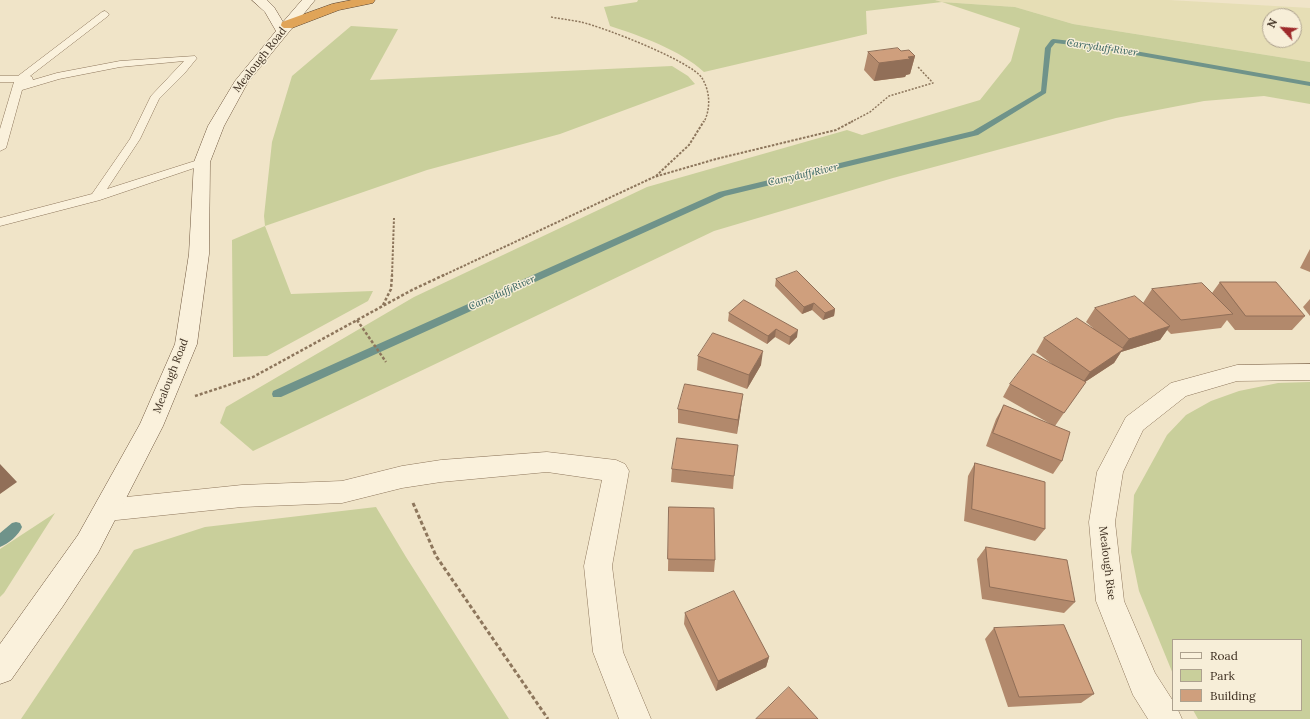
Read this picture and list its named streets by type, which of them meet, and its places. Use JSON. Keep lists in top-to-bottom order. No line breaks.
{"streets":{"street":["Mealough Road","Mealough Rise"]},"water":["Carryduff River"],"legend":["Road","Park","Building"],"north":"top left"}
